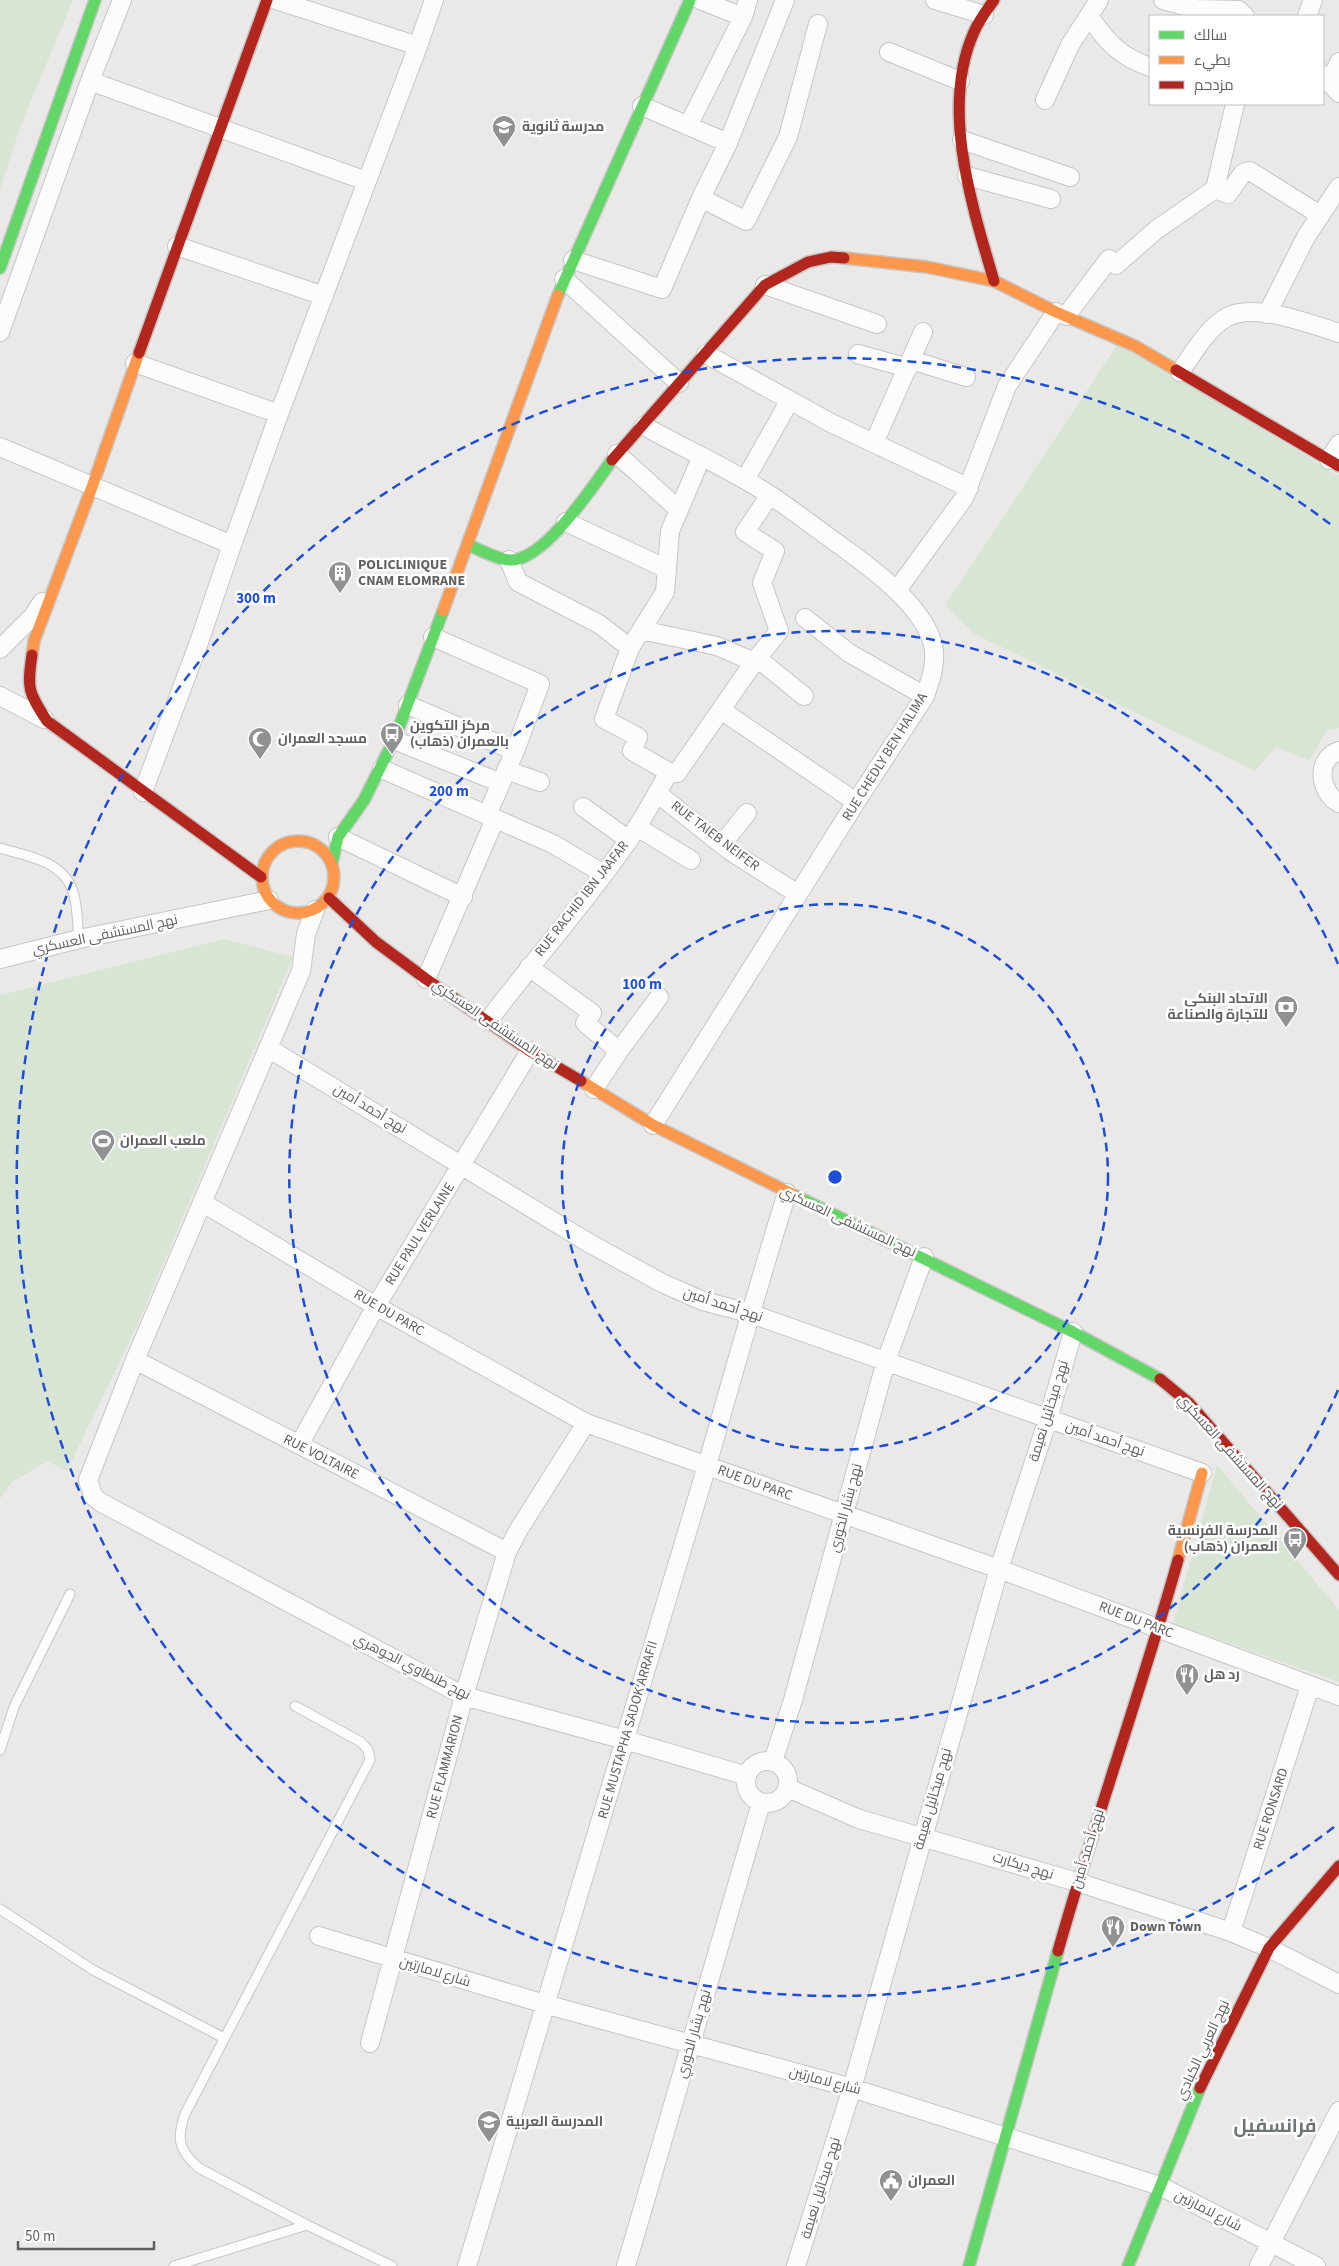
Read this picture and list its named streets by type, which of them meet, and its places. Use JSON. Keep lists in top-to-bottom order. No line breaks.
{"streets":{"street":["RUE CHEDLY BEN HALIMA","RUE TAIEB NEIFER","RUE RACHID IBN JAAFAR","نهج المستشفى العسكري","نهج أحمد أمين","RUE PAUL VERLAINE","RUE DU PARC","نهج ميخائيل نعيمة","RUE VOLTAIRE","نهج بشار الخوري","نهج طنطاوي الجوهري","RUE MUSTAPHA SADOK ARRAFII","RUE FLAMMARION","RUE RONSARD","نهج ديكارت","شارع لامارتين","نهج العربي الكبادي"]},"crossings":[["RUE CHEDLY BEN HALIMA","RUE TAIEB NEIFER"],["RUE CHEDLY BEN HALIMA","نهج المستشفى العسكري"],["RUE TAIEB NEIFER","RUE RACHID IBN JAAFAR"],["RUE RACHID IBN JAAFAR","نهج المستشفى العسكري"],["نهج المستشفى العسكري","RUE PAUL VERLAINE"],["نهج المستشفى العسكري","نهج ميخائيل نعيمة"],["نهج المستشفى العسكري","نهج بشار الخوري"],["نهج المستشفى العسكري","RUE MUSTAPHA SADOK ARRAFII"],["نهج أحمد أمين","RUE PAUL VERLAINE"],["نهج أحمد أمين","RUE DU PARC"],["نهج أحمد أمين","نهج ميخائيل نعيمة"],["نهج أحمد أمين","نهج بشار الخوري"],["نهج أحمد أمين","RUE MUSTAPHA SADOK ARRAFII"],["نهج أحمد أمين","نهج ديكارت"],["نهج أحمد أمين","شارع لامارتين"],["RUE PAUL VERLAINE","RUE DU PARC"],["RUE PAUL VERLAINE","RUE VOLTAIRE"],["RUE DU PARC","نهج ميخائيل نعيمة"],["RUE DU PARC","نهج بشار الخوري"],["RUE DU PARC","RUE MUSTAPHA SADOK ARRAFII"],["RUE DU PARC","RUE FLAMMARION"],["RUE DU PARC","RUE RONSARD"],["نهج ميخائيل نعيمة","نهج ديكارت"],["نهج ميخائيل نعيمة","شارع لامارتين"],["RUE VOLTAIRE","نهج طنطاوي الجوهري"],["RUE VOLTAIRE","RUE FLAMMARION"],["نهج بشار الخوري","نهج طنطاوي الجوهري"],["نهج بشار الخوري","نهج ديكارت"],["نهج بشار الخوري","شارع لامارتين"],["نهج طنطاوي الجوهري","RUE MUSTAPHA SADOK ARRAFII"],["نهج طنطاوي الجوهري","RUE FLAMMARION"],["نهج طنطاوي الجوهري","نهج ديكارت"],["RUE MUSTAPHA SADOK ARRAFII","شارع لامارتين"],["RUE FLAMMARION","شارع لامارتين"],["RUE RONSARD","نهج ديكارت"],["نهج ديكارت","نهج العربي الكبادي"],["شارع لامارتين","نهج العربي الكبادي"]],"districts":["فرانسفيل"],"places":{"school or university":["مدرسة ثانوية","المدرسة العربية"],"building":["POLICLINIQUE CNAM ELOMRANE"],"bus stop":["مركز التكوين بالعمران (ذهاب)","المدرسة الفرنسية العمران (ذهاب)"],"mosque":["مسجد العمران"],"bank":["الاتحاد البنكي للتجارة والصناعة"],"sports":["ملعب العمران"],"restaurant":["رد هل","Down Town"],"public building":["العمران"]},"legend":["سالك","بطيء","مزدحم"],"scale_bar":"50 m","rings":["300 m","200 m","100 m"]}
